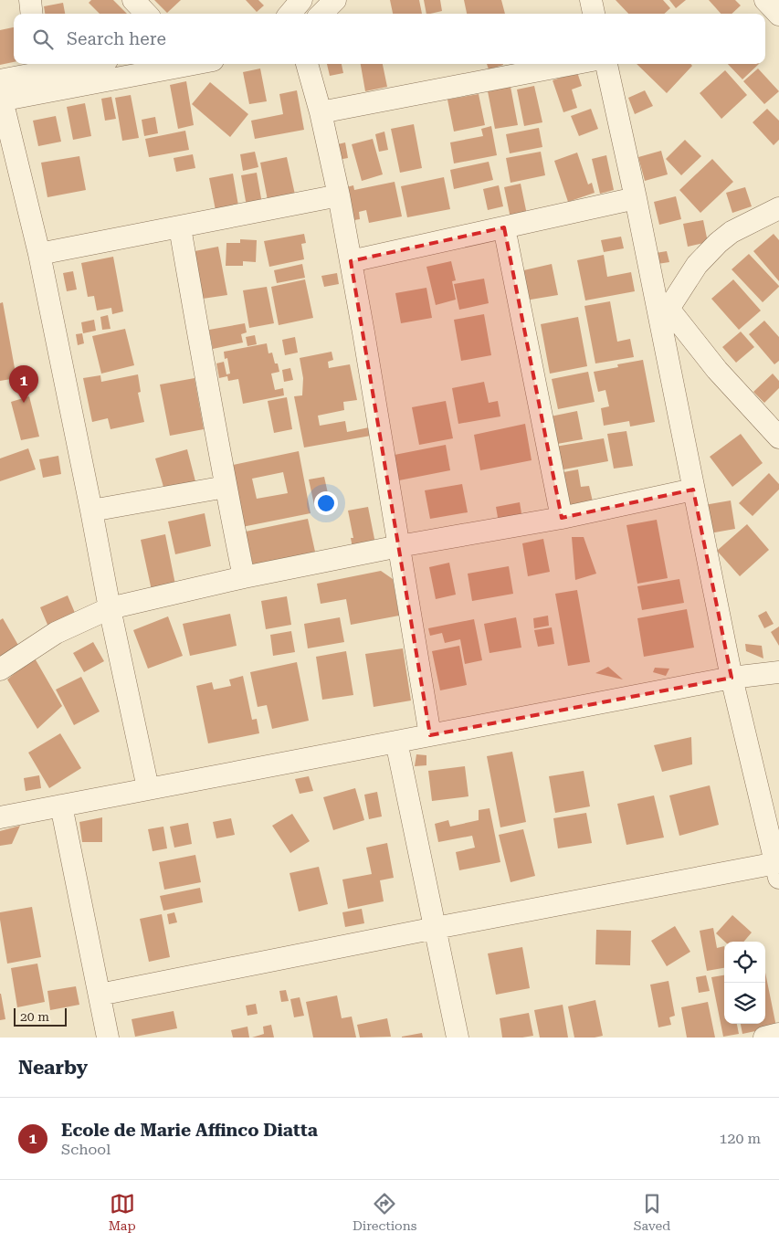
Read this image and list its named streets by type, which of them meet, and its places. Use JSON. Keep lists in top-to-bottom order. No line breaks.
{"scale_bar":"20 m","page":{"search":"Search here","pins":"1","scale":"20 m","heading":"Nearby","list":[{"mark":"1","name":"Ecole de Marie Affinco Diatta","note":"School","value":"120 m"}],"nav":["Map","Directions","Saved"]}}
